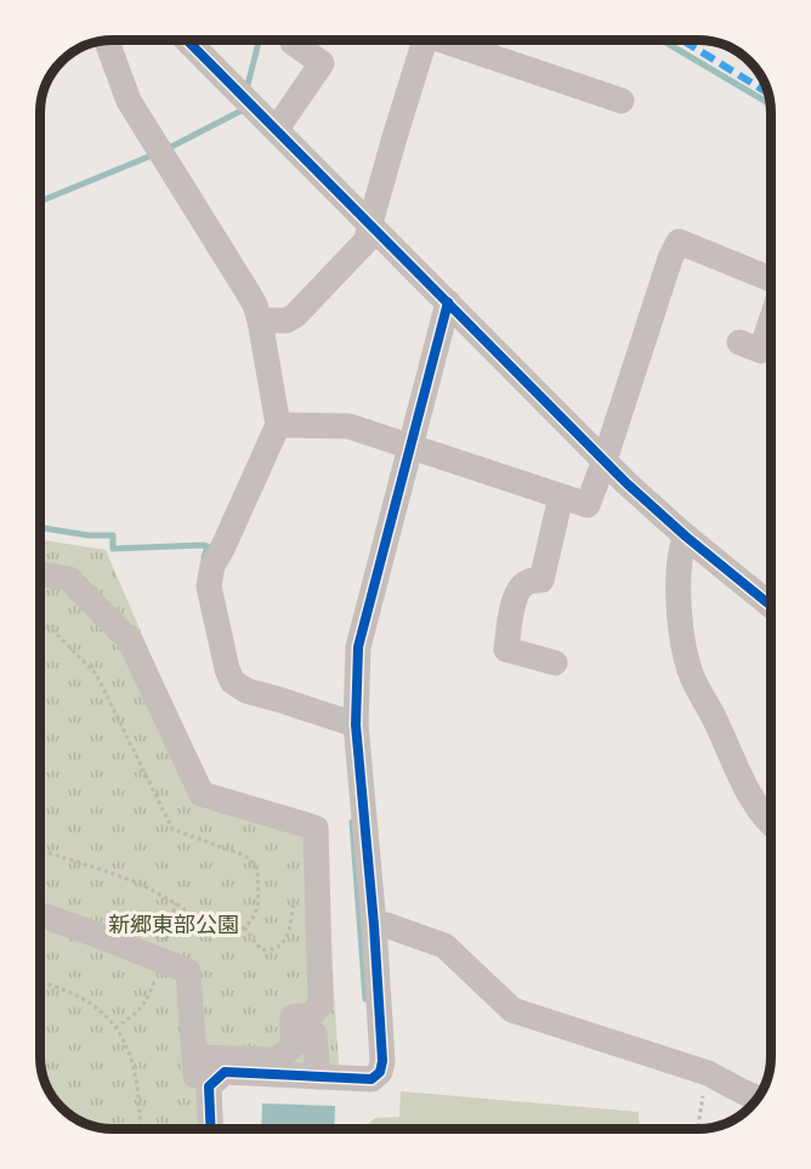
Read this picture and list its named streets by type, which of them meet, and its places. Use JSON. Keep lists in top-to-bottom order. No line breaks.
{"parks":["新郷東部公園"]}
